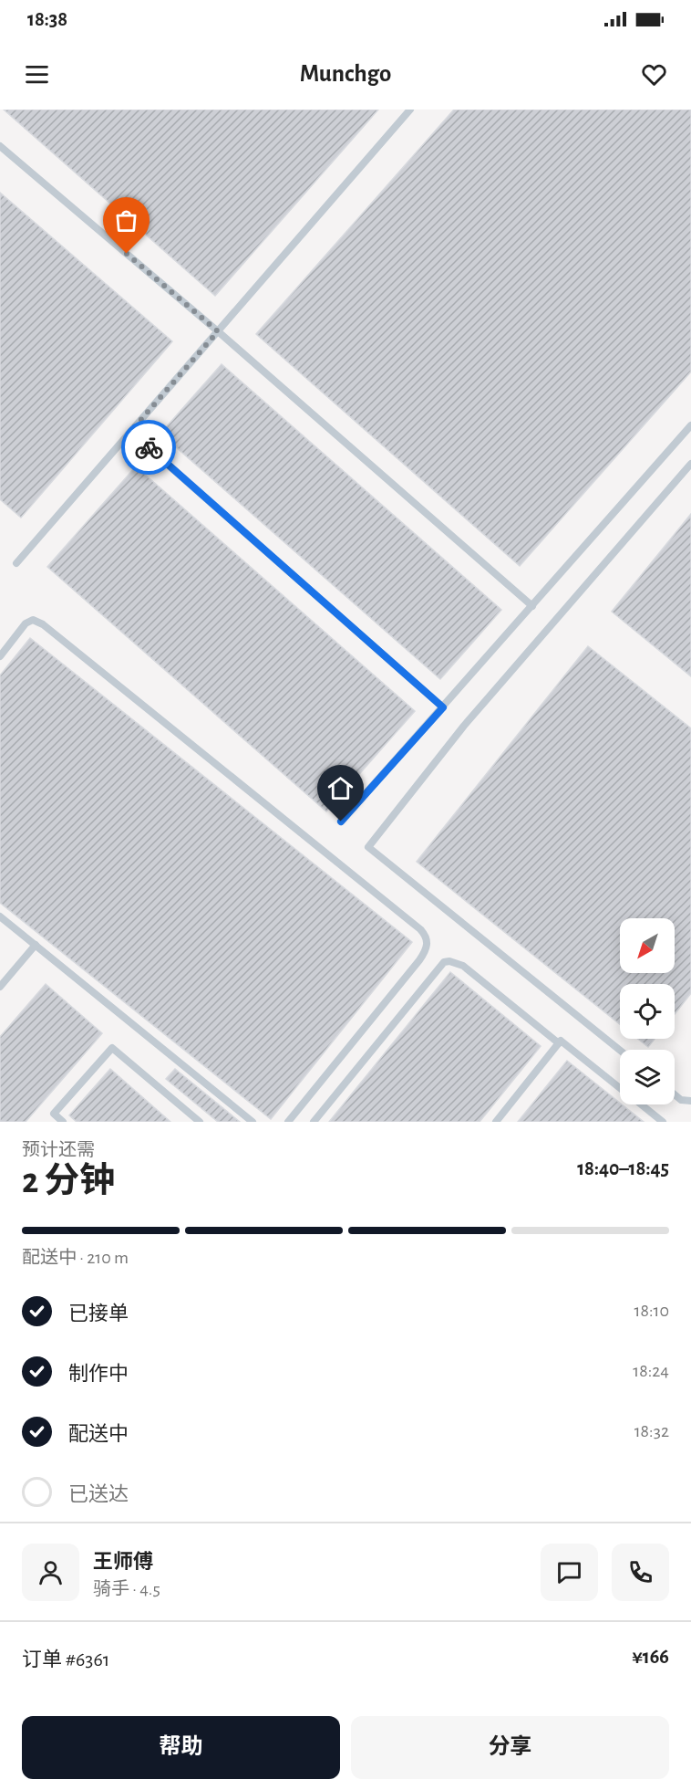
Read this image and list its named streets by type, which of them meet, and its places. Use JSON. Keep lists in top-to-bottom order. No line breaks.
{"north":"bottom left","page":{"status":"18:38","header":"Munchgo","heading":["2 分钟","预计还需","18:40–18:45"],"panel":["王师傅","骑手 · 4.5","订单 #6361","¥166"],"bar":"配送中 · 210 m","list":[["已接单","18:10"],["制作中","18:24"],["配送中","18:32"],"已送达"],"buttons":["帮助","分享"]}}
